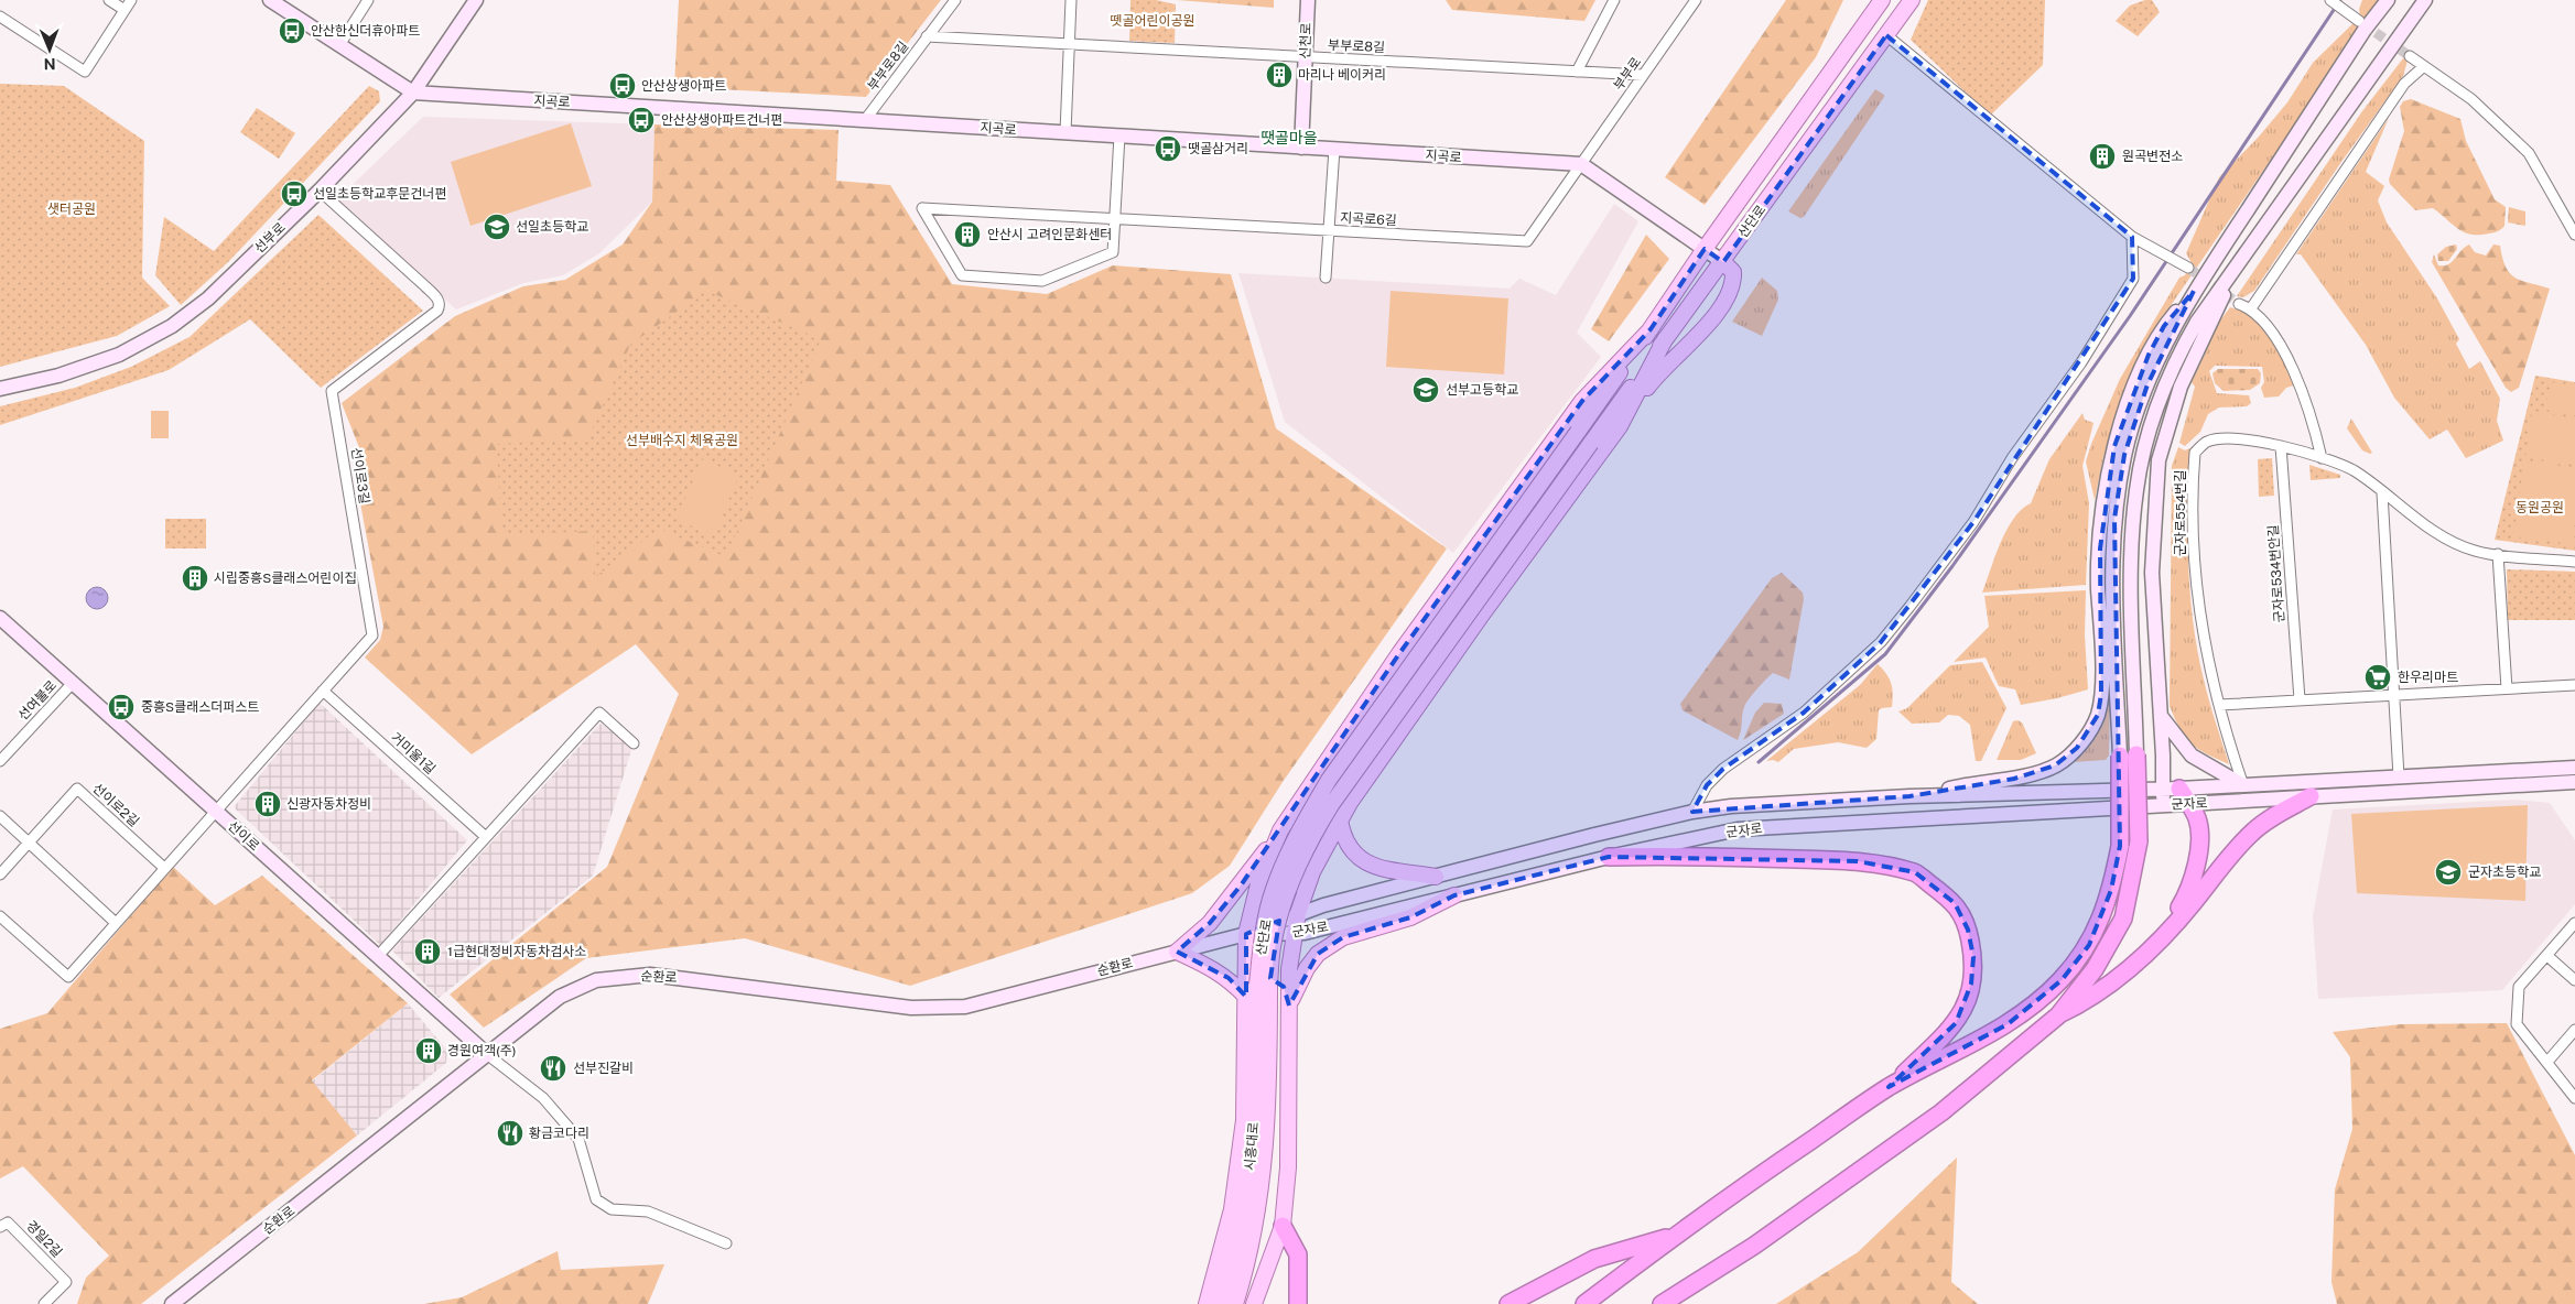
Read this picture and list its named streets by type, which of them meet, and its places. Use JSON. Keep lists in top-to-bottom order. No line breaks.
{"streets":{"main road":["신천로","지곡로","산단로","선부로","군자로","선이로","순환로","시흥대로"],"street":["부부로8길","부부로","지곡로6길","선이로3길","군자로554번길","군자로534번안길","선여불로","거미울1길","선이로2길","경일2길"]},"crossings":[["신천로","부부로8길"],["신천로","지곡로"],["부부로8길","부부로"],["부부로8길","지곡로"],["부부로","지곡로"],["부부로","지곡로6길"],["지곡로","지곡로6길"],["지곡로","선부로"],["산단로","시흥대로"],["선부로","선이로3길"],["선이로3길","거미울1길"],["선이로3길","선이로"],["군자로554번길","군자로534번안길"],["군자로554번길","군자로"],["선여불로","선이로"],["군자로","순환로"],["선이로","순환로"]],"districts":["땟골마을"],"parks":["뗏골어린이공원","샛터공원","선부배수지 체육공원","동원공원"],"places":{"bus stop":["안산한신더휴아파트","안산상생아파트","안산상생아파트건너편","땟골삼거리","선일초등학교후문건너편","중흥S클래스더퍼스트"],"building":["마리나 베이커리","원곡변전소","안산시 고려인문화센터","시립중흥S클래스어린이집","신광자동차정비","1급현대정비자동차검사소","경원여객(주)"],"school or university":["선일초등학교","선부고등학교","군자초등학교"],"supermarket":["한우리마트"],"restaurant":["선부진갈비","황금코다리"]},"north":"bottom"}
